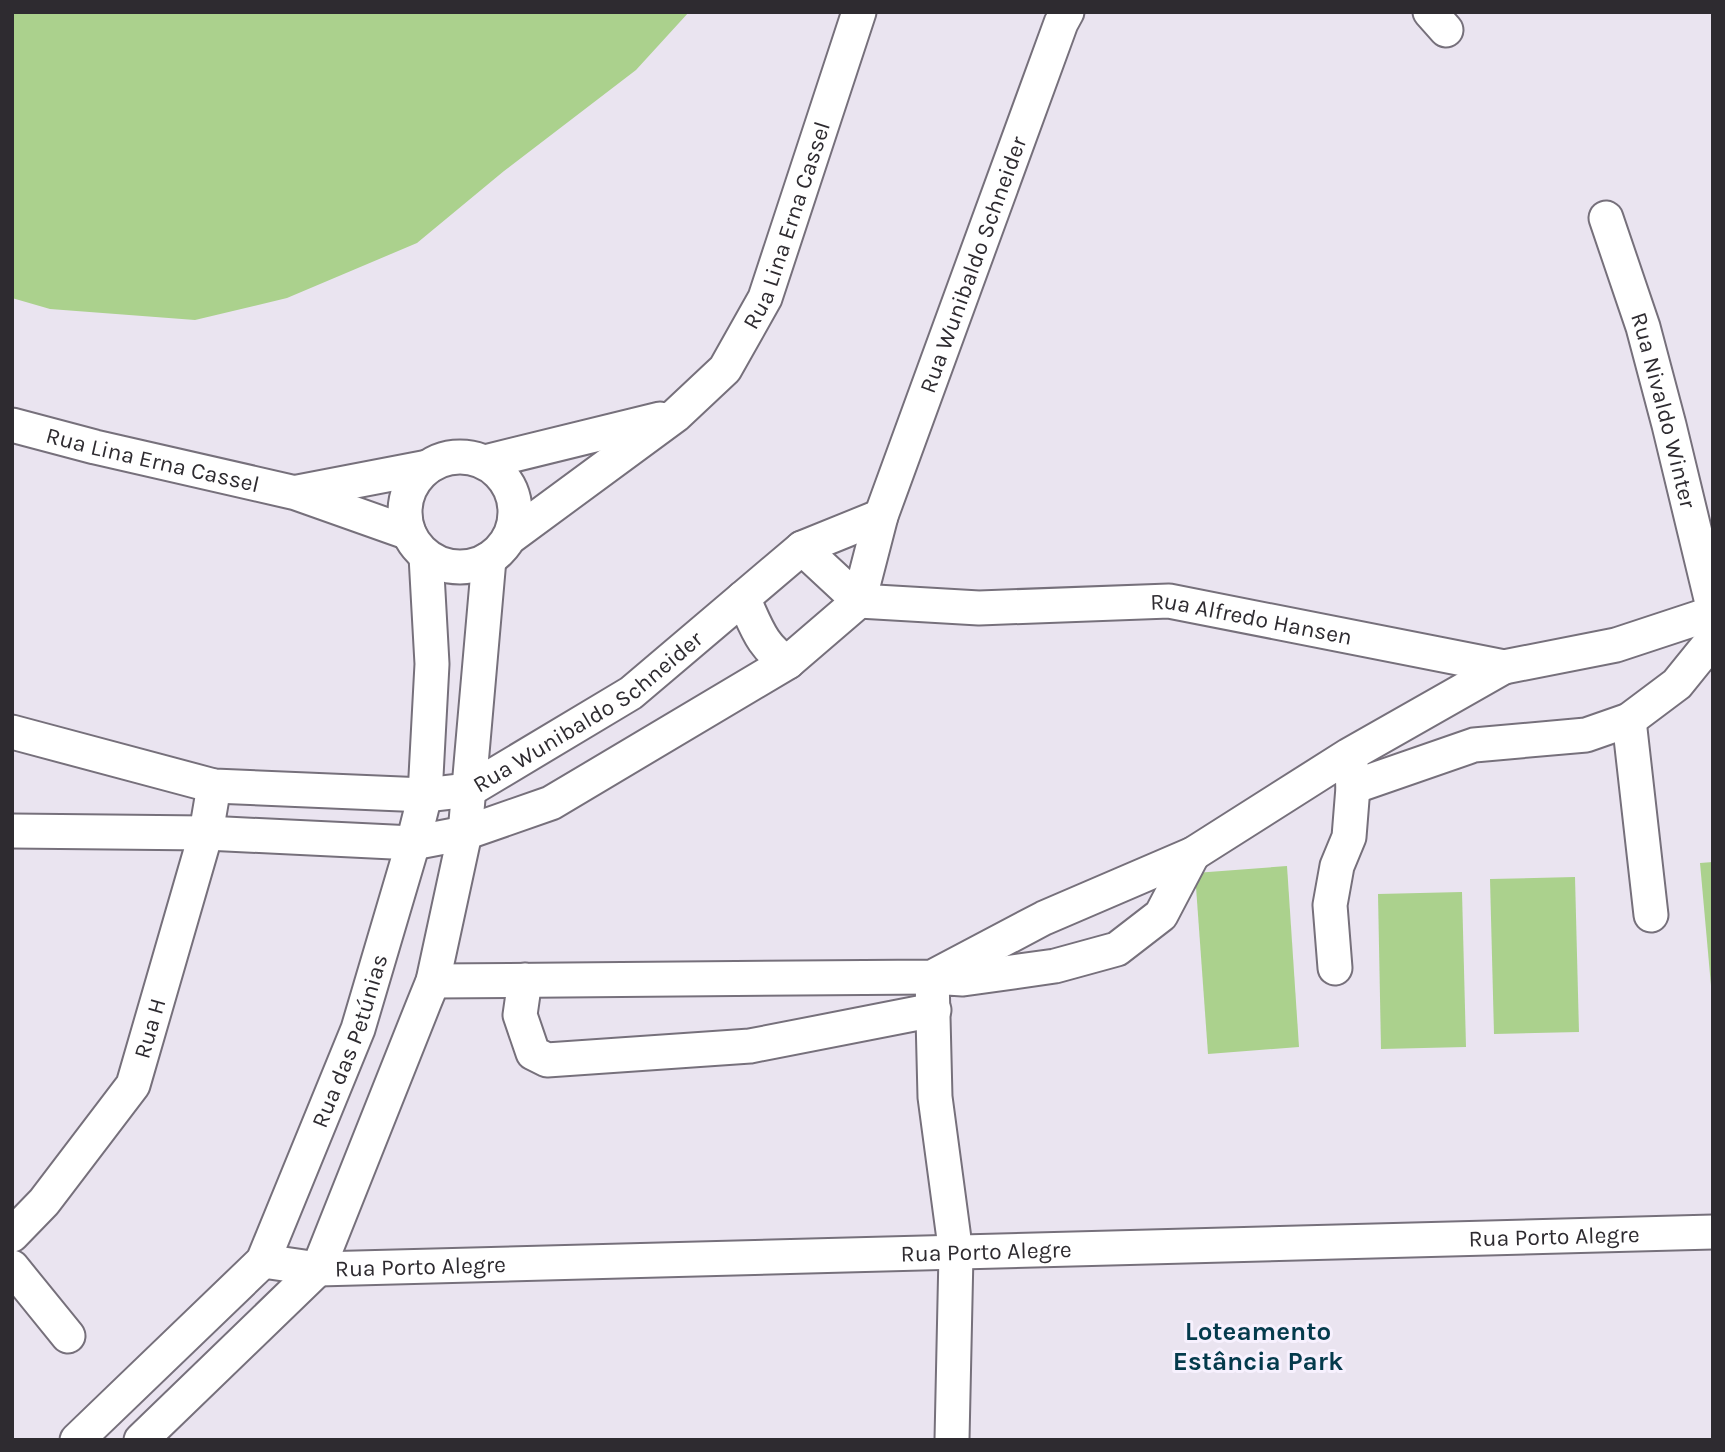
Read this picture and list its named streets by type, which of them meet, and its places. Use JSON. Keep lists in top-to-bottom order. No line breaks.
{"streets":{"street":["Rua Lina Erna Cassel","Rua Wunibaldo Schneider","Rua Nivaldo Winter","Rua Alfredo Hansen","Rua H","Rua das Petúnias","Rua Porto Alegre"]},"crossings":[["Rua Lina Erna Cassel","Rua das Petúnias"],["Rua Wunibaldo Schneider","Rua Alfredo Hansen"],["Rua Wunibaldo Schneider","Rua H"],["Rua Wunibaldo Schneider","Rua das Petúnias"],["Rua das Petúnias","Rua Porto Alegre"]],"districts":["Loteamento Estância Park"]}
